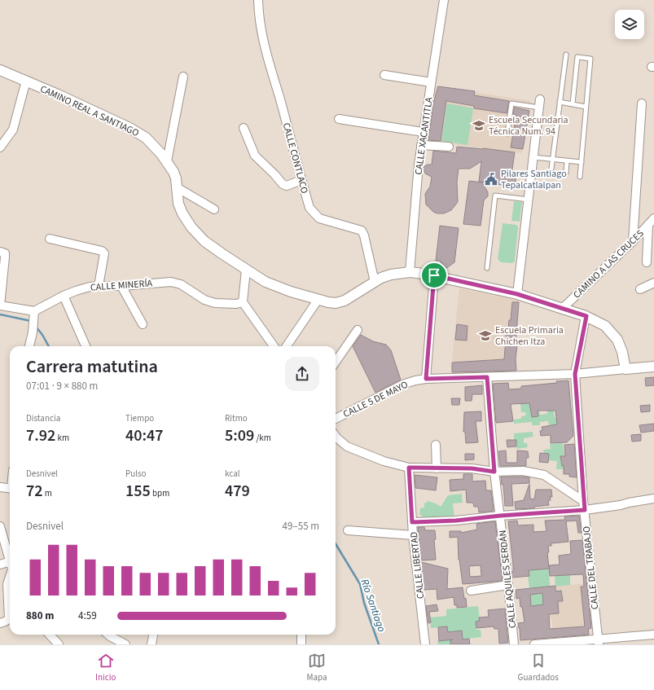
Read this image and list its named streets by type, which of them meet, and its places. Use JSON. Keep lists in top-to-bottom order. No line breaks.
{"streets":{"street":["CAMINO REAL A SANTIAGO","CALLE XACANTITLA","CALLE CONTLACO","CAMINO A LAS CRUCES","CALLE MINERÍA","CALLE 5 DE MAYO","CALLE LIBERTAD","CALLE DEL TRABAJO","CALLE AQUILES SERDÁN"]},"crossings":[["CAMINO REAL A SANTIAGO","CALLE XACANTITLA"],["CAMINO REAL A SANTIAGO","CALLE CONTLACO"],["CAMINO REAL A SANTIAGO","CAMINO A LAS CRUCES"],["CAMINO REAL A SANTIAGO","CALLE 5 DE MAYO"],["CAMINO REAL A SANTIAGO","CALLE DEL TRABAJO"],["CALLE 5 DE MAYO","CALLE DEL TRABAJO"],["CALLE 5 DE MAYO","CALLE AQUILES SERDÁN"]],"water":["Río Santiago"],"places":{"school or university":["Escuela Secundaria Técnica Num. 94","Escuela Primaria Chichen Itza"],"public building":["Pilares Santiago Tepalcatlalpan"]},"page":{"heading":["Carrera matutina","07:01 · 9 × 880 m"],"stats":[["Distancia","7.92 km"],["Tiempo","40:47"],["Ritmo","5:09 /km"],["Desnivel","72 m"],["Pulso","155 bpm"],["kcal","479"]],"chart":["Desnivel","49–55 m"],"list":[{"name":"880 m","note":"4:59"}],"tabs":["Inicio","Mapa","Guardados"]}}
